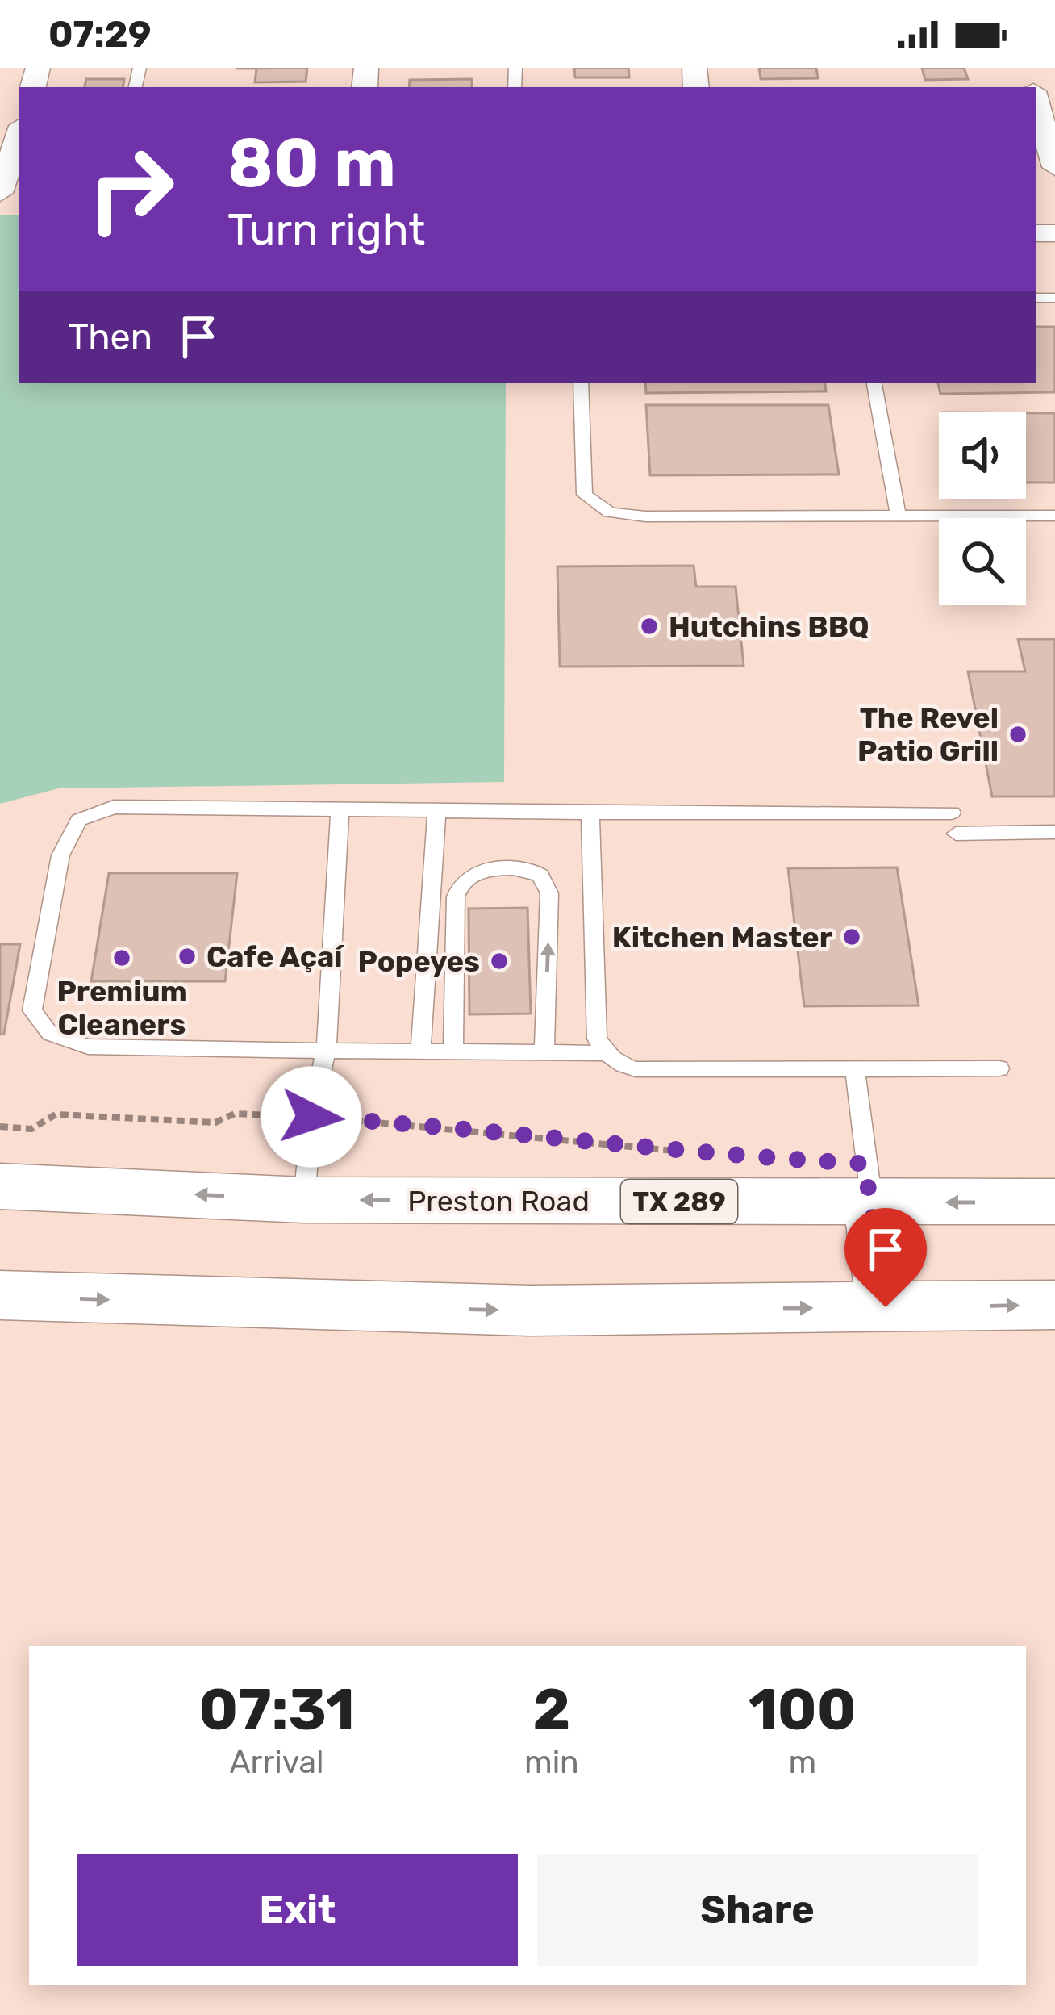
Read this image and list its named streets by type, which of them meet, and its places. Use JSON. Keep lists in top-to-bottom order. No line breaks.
{"streets":{"main road":["Preston Road","TX 289"]},"places":["Hutchins BBQ","The Revel Patio Grill","Kitchen Master","Cafe Açaí","Premium Cleaners","Popeyes"],"page":{"status":"07:29","turn":["80 m","Turn right"],"then":"Then","eta":["07:31","Arrival","2","min","100","m"],"buttons":["Exit","Share"]}}
